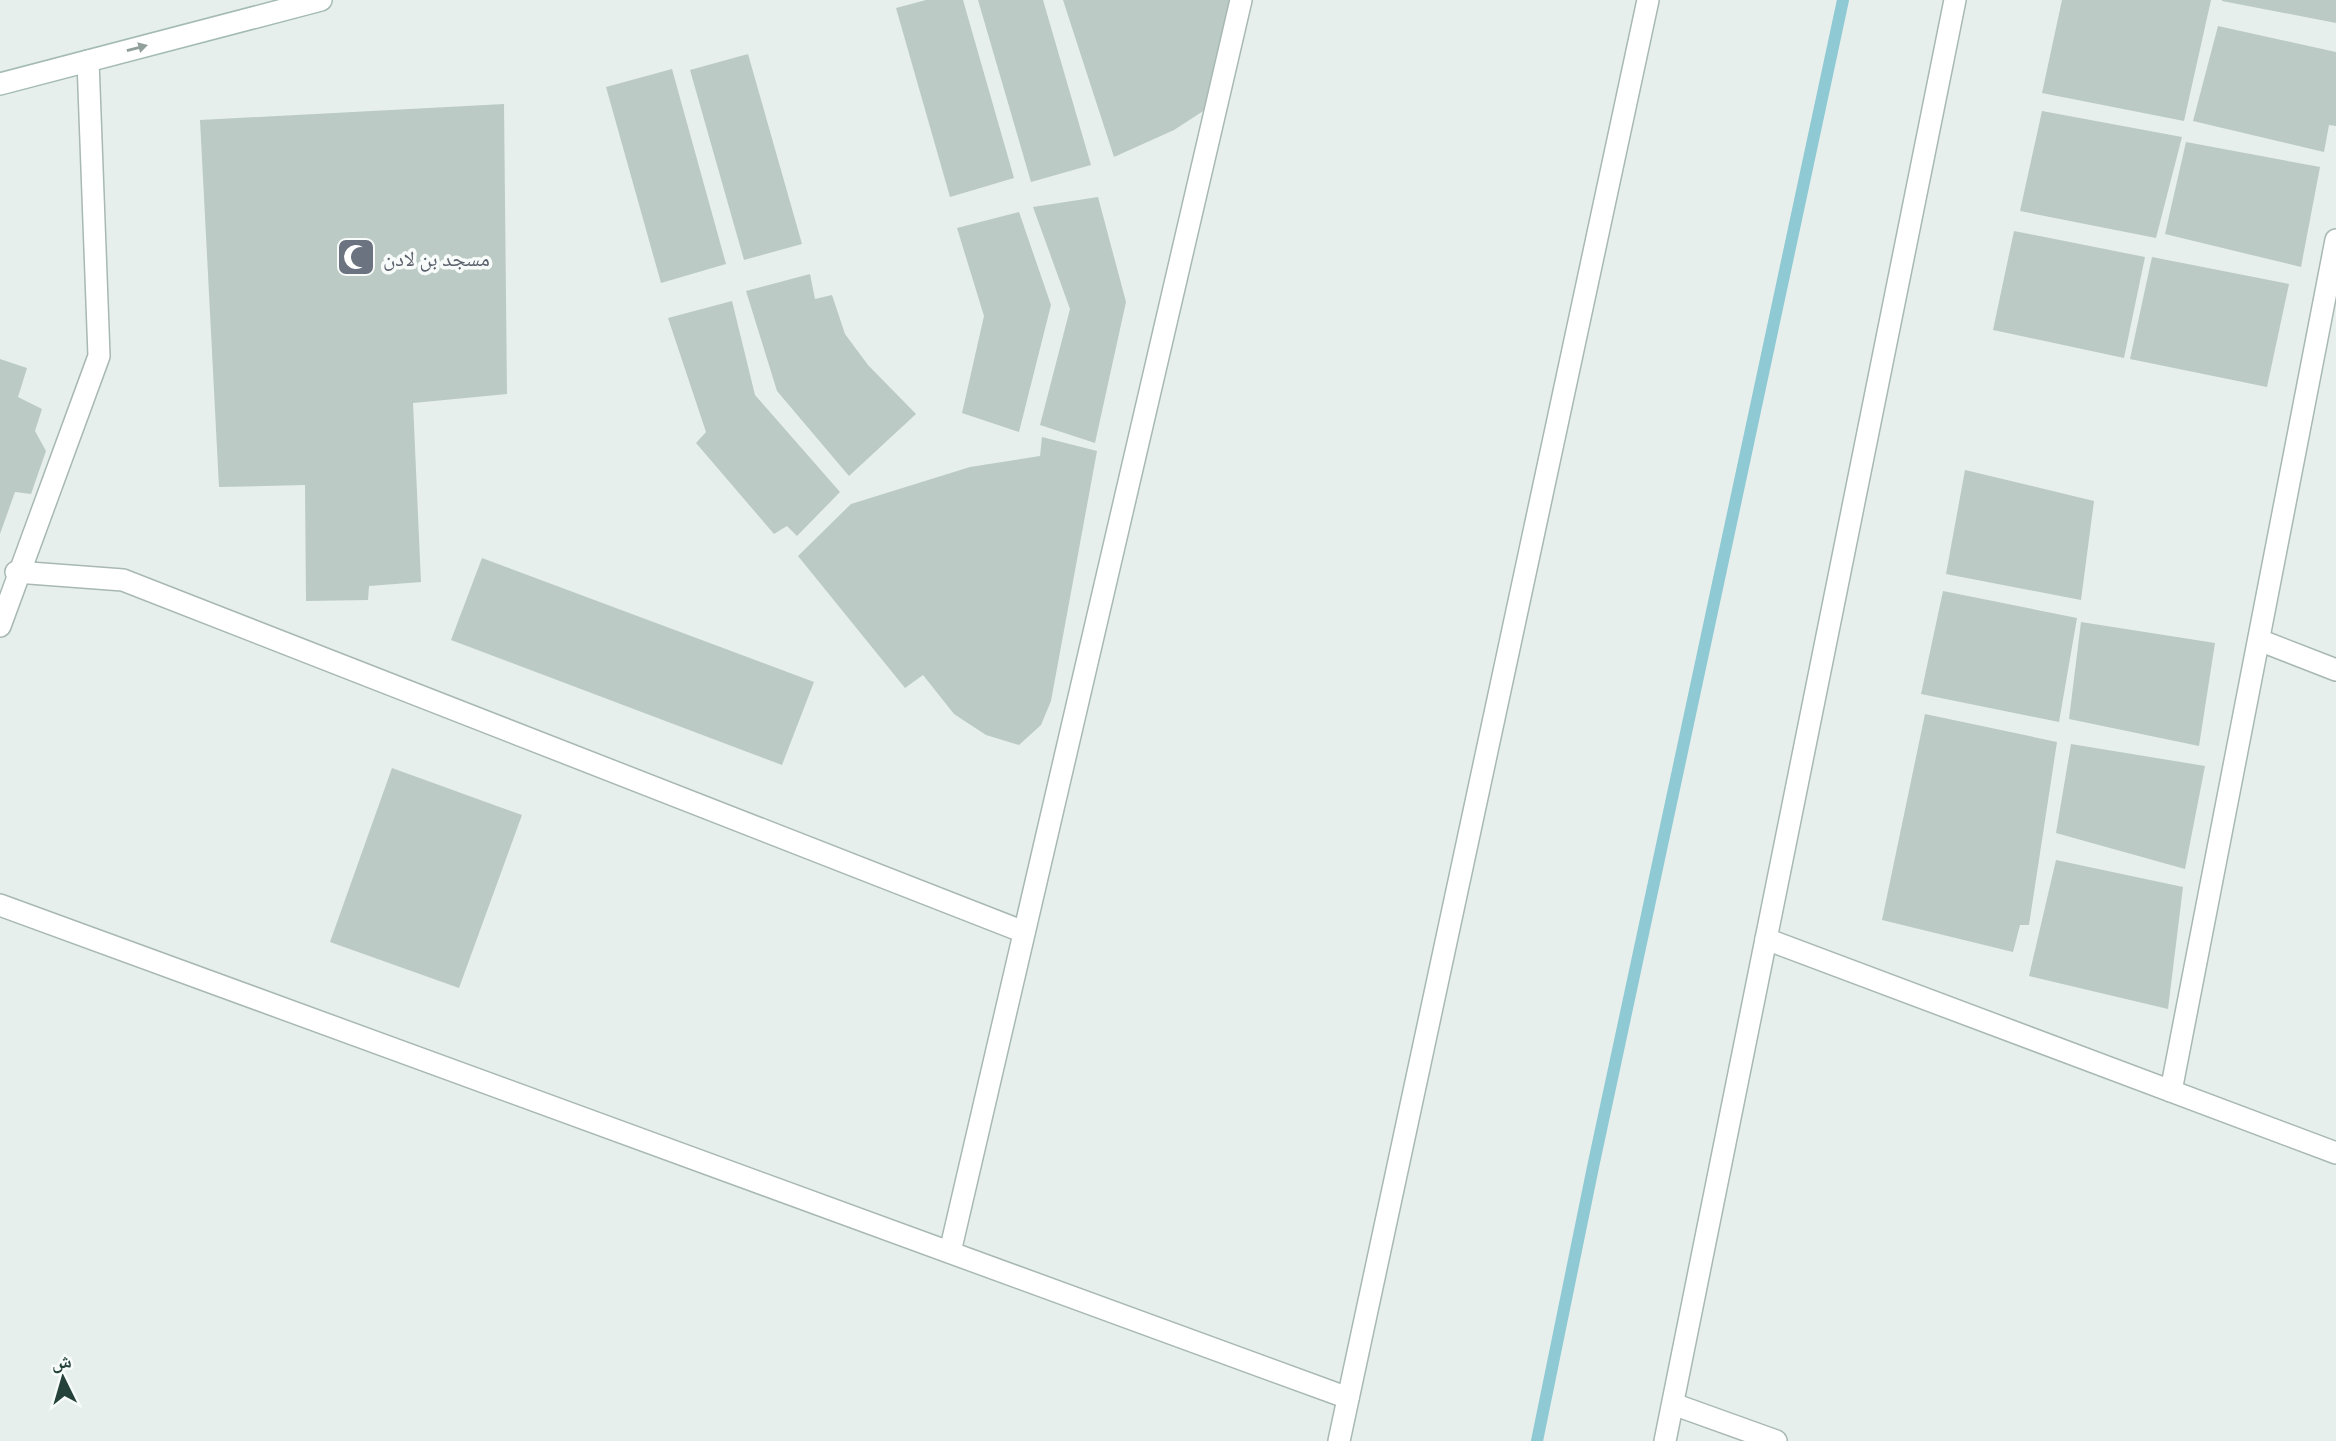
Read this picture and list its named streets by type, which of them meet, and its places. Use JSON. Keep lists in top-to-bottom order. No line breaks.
{"places":{"mosque":["مسجد بن لادن"]},"north":"top"}
